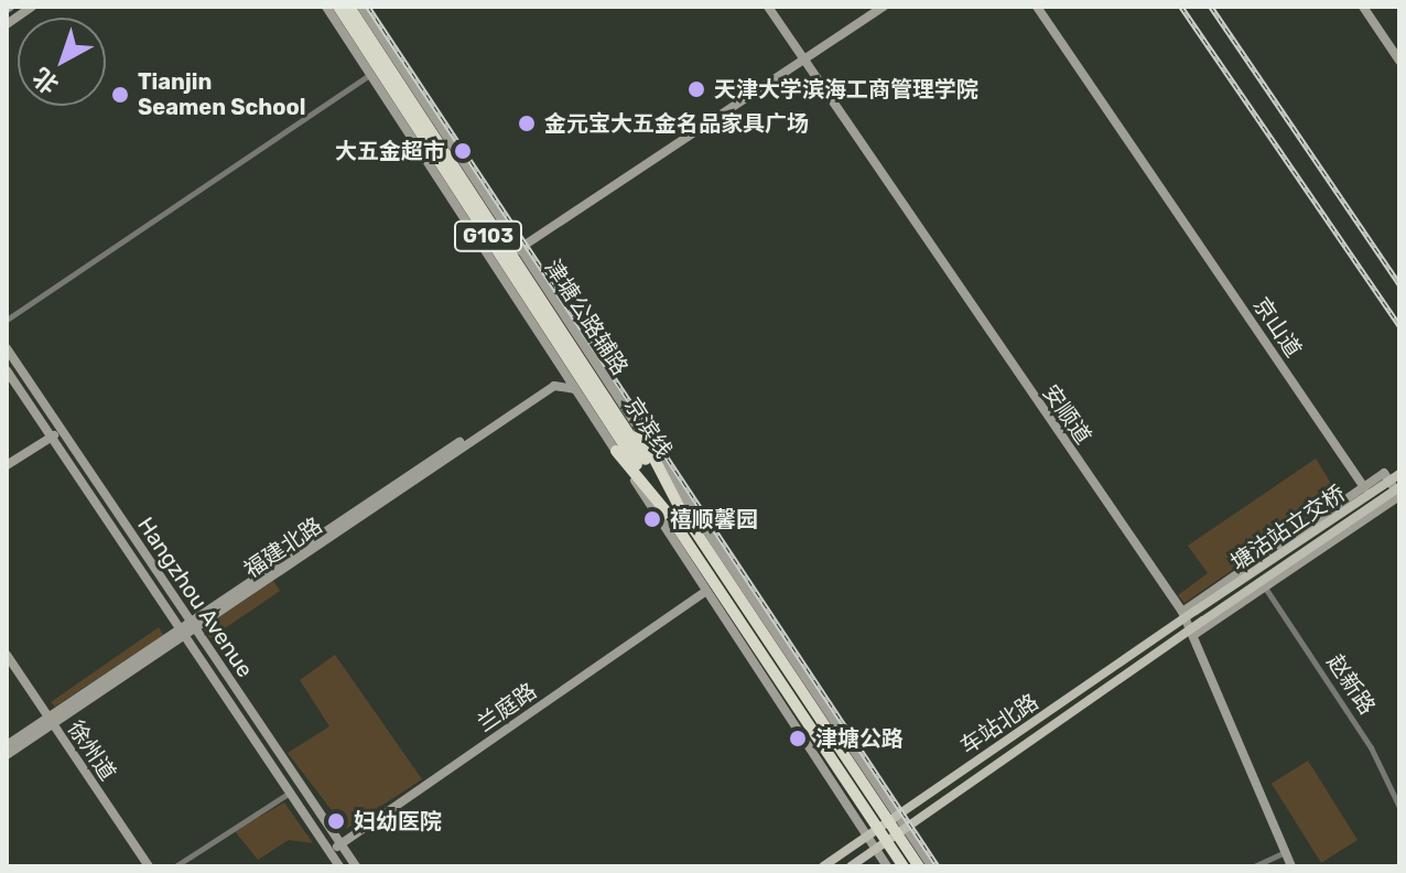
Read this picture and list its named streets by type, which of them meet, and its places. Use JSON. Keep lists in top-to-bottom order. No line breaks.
{"streets":{"highway":["G103","京滨线"],"main road":["塘沽站立交桥","车站北路"],"street":["津塘公路辅路","京山道","安顺道","福建北路","Hangzhou Avenue","赵新路","兰庭路","徐州道"]},"crossings":[["G103","津塘公路辅路"],["G103","京滨线"],["津塘公路辅路","车站北路"],["安顺道","车站北路"],["塘沽站立交桥","车站北路"],["福建北路","Hangzhou Avenue"],["福建北路","徐州道"],["Hangzhou Avenue","兰庭路"]],"places":["天津大学滨海工商管理学院","Tianjin Seamen School","金元宝大五金名品家具广场","大五金超市","禧顺馨园","津塘公路","妇幼医院"],"north":"bottom left"}
